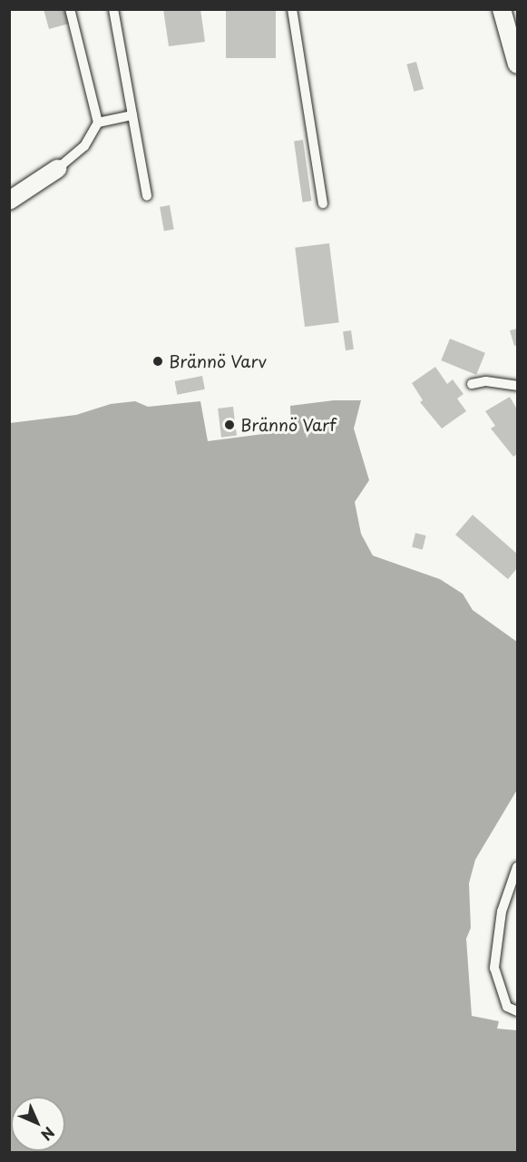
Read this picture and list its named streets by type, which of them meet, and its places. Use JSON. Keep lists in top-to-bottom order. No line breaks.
{"places":["Brännö Varv","Brännö Varf"],"north":"bottom right"}
